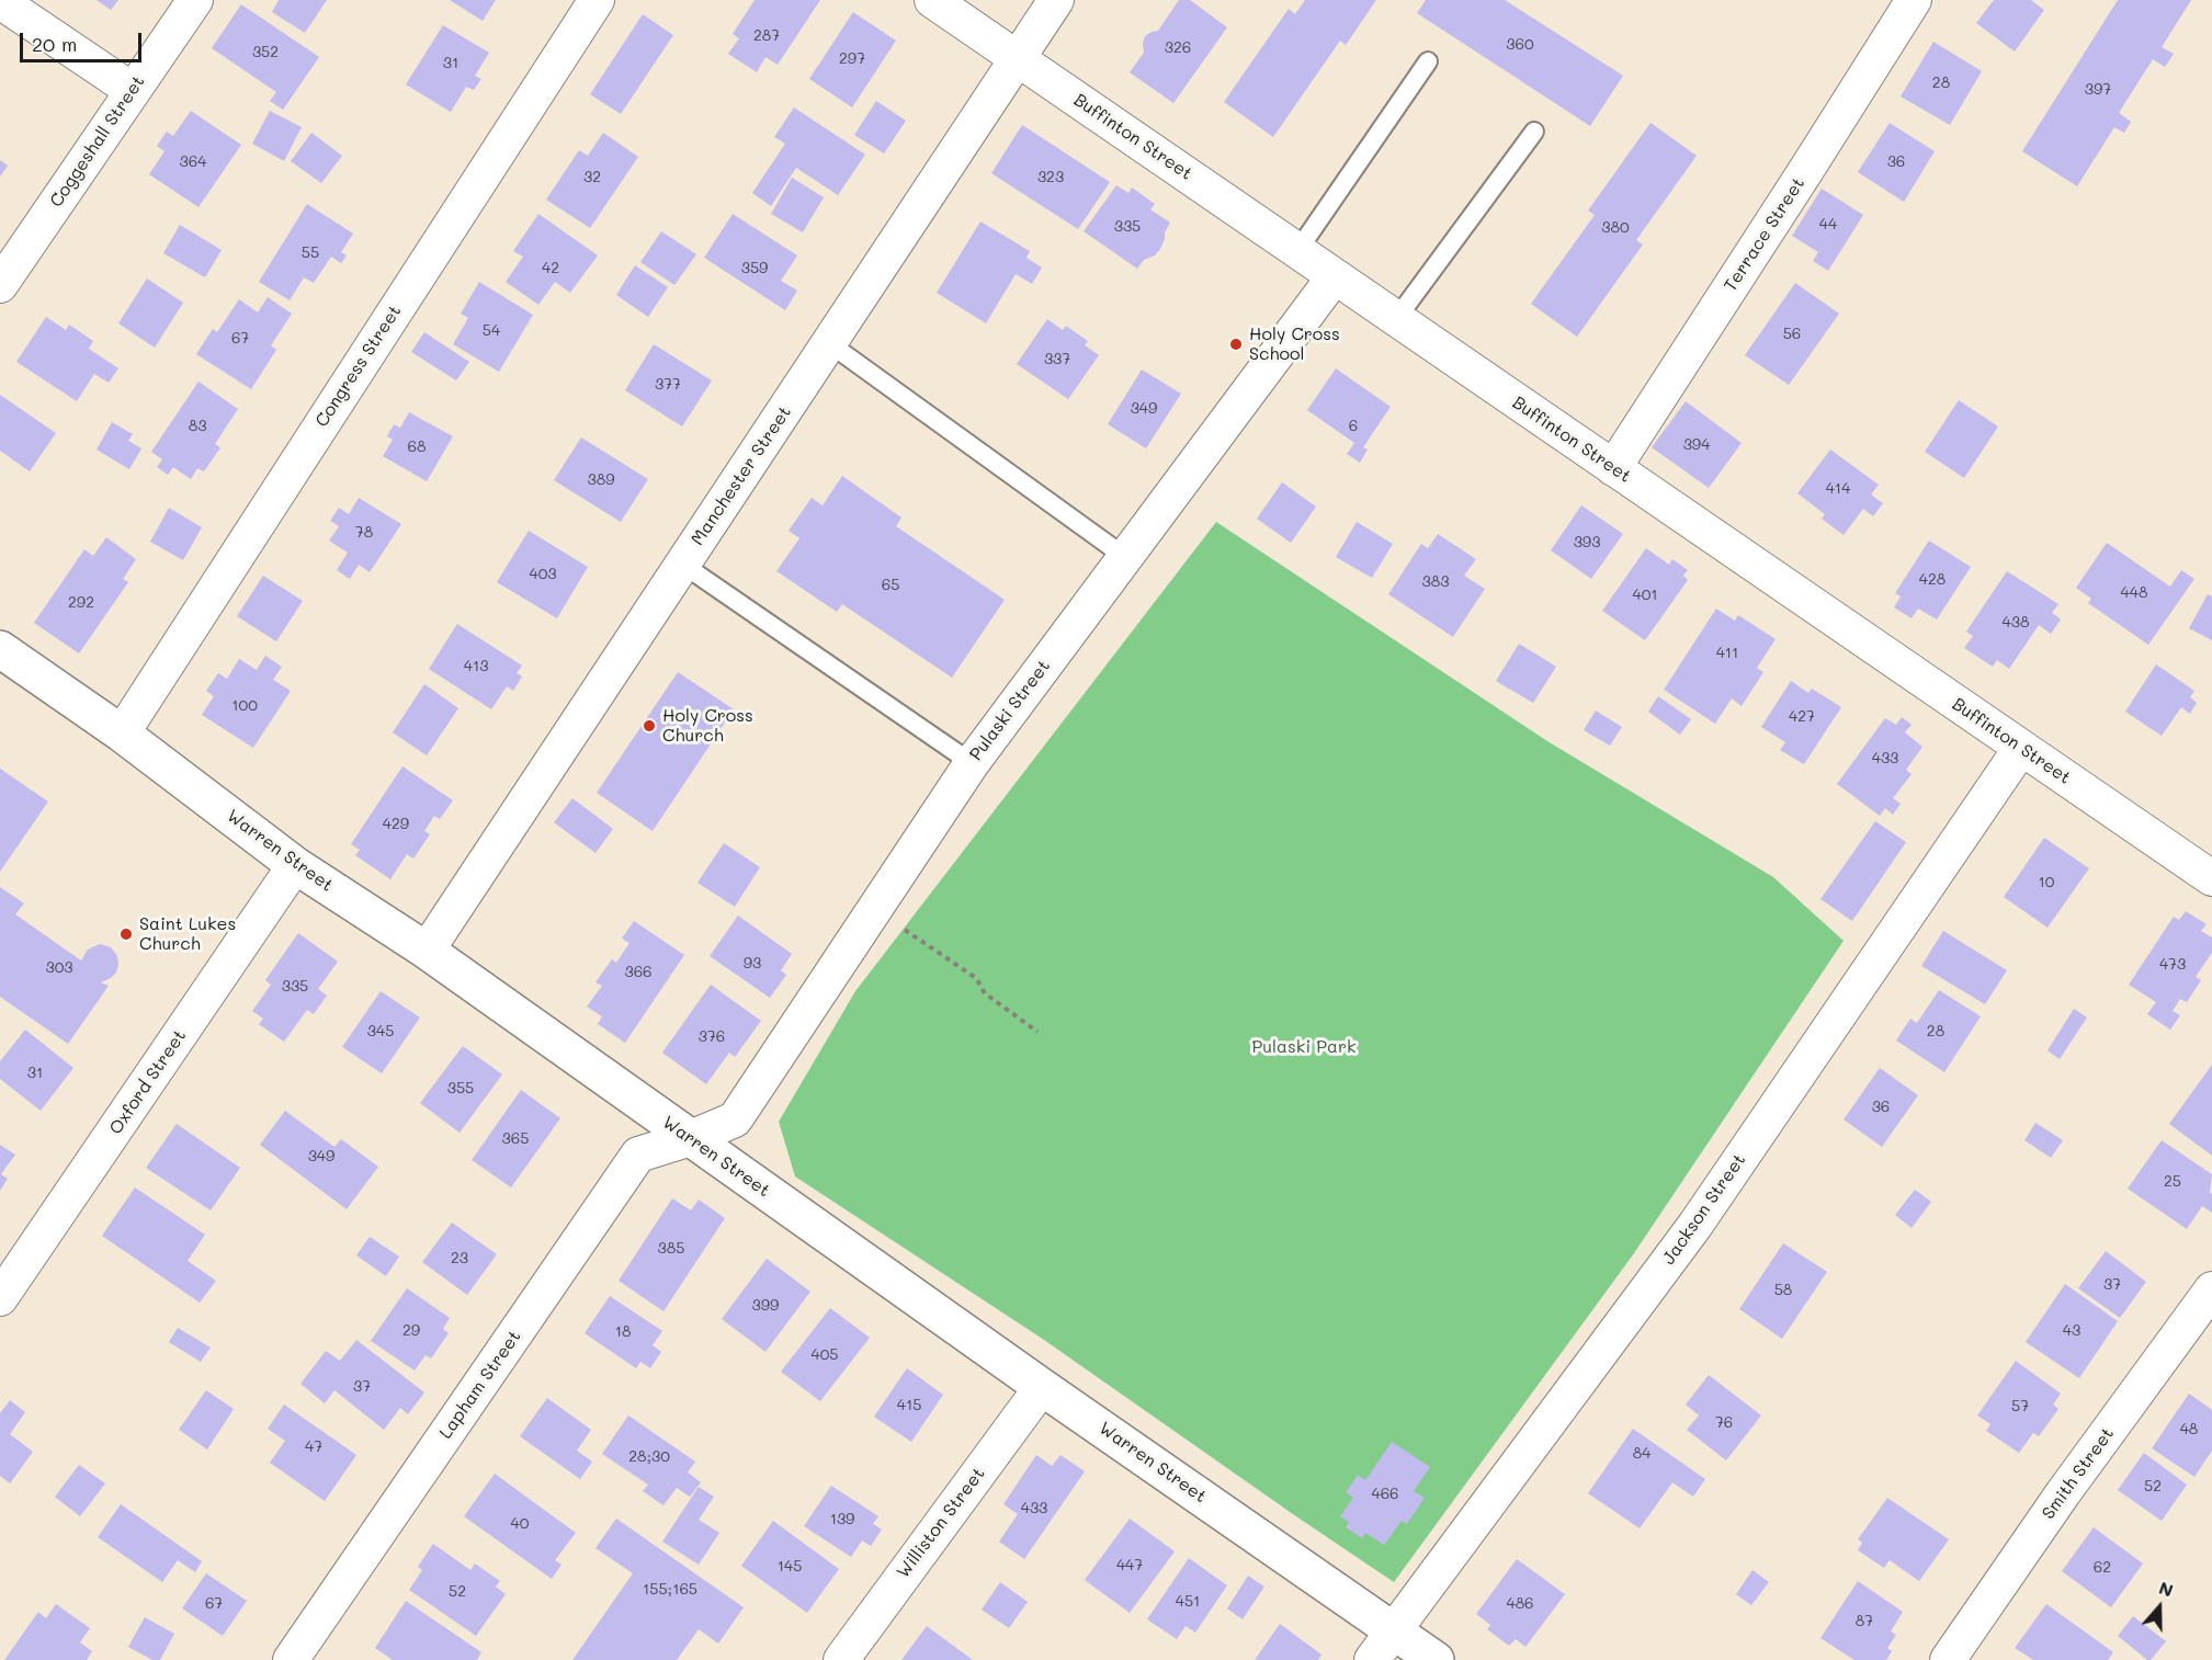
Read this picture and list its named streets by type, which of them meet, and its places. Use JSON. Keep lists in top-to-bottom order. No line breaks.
{"streets":{"street":["Buffinton Street","Coggeshall Street","Terrace Street","Congress Street","Manchester Street","Pulaski Street","Warren Street","Oxford Street","Jackson Street","Lapham Street","Smith Street","Williston Street"]},"crossings":[["Buffinton Street","Terrace Street"],["Buffinton Street","Manchester Street"],["Buffinton Street","Pulaski Street"],["Buffinton Street","Jackson Street"],["Congress Street","Warren Street"],["Manchester Street","Warren Street"],["Pulaski Street","Warren Street"],["Pulaski Street","Lapham Street"],["Warren Street","Oxford Street"],["Warren Street","Jackson Street"],["Warren Street","Lapham Street"],["Warren Street","Williston Street"]],"parks":["Pulaski Park"],"places":["Holy Cross School","Holy Cross Church","Saint Lukes Church"],"house_numbers":["287","360","326","352","297","31","28","397","364","36","32","323","44","335","380","55","42","359","54","56","67","337","377","349","83","6","394","68","389","414","78","393","403","428","383","65","448","401","292","438","411","413","100","427","433","429","10","93","473","303","366","335","345","28","376","31","355","36","365","349","25","385","23","37","58","399","29","43","18","405","37","415","57","76","48","47","84","28;30","52","466","433","139","40","447","145","62","155;165","52","451","67","486","87"],"scale_bar":"20 m","north":"top"}
